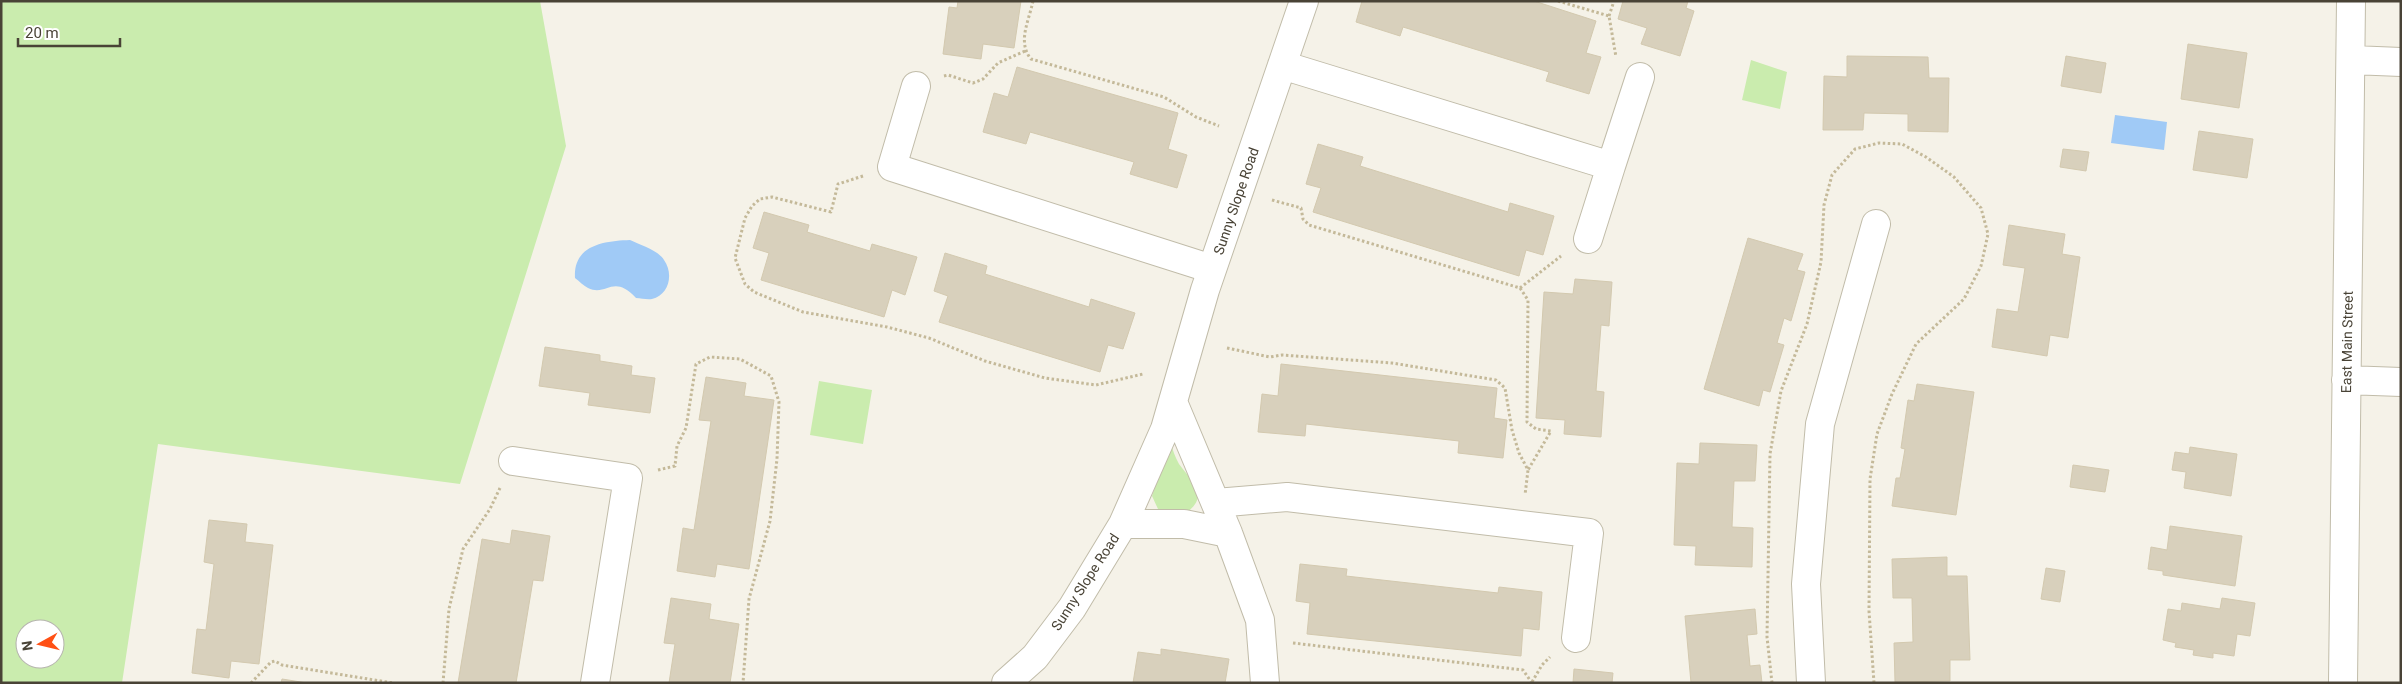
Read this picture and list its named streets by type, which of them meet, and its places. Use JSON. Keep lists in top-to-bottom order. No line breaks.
{"streets":{"street":["Sunny Slope Road","East Main Street"]},"scale_bar":"20 m","north":"left"}
